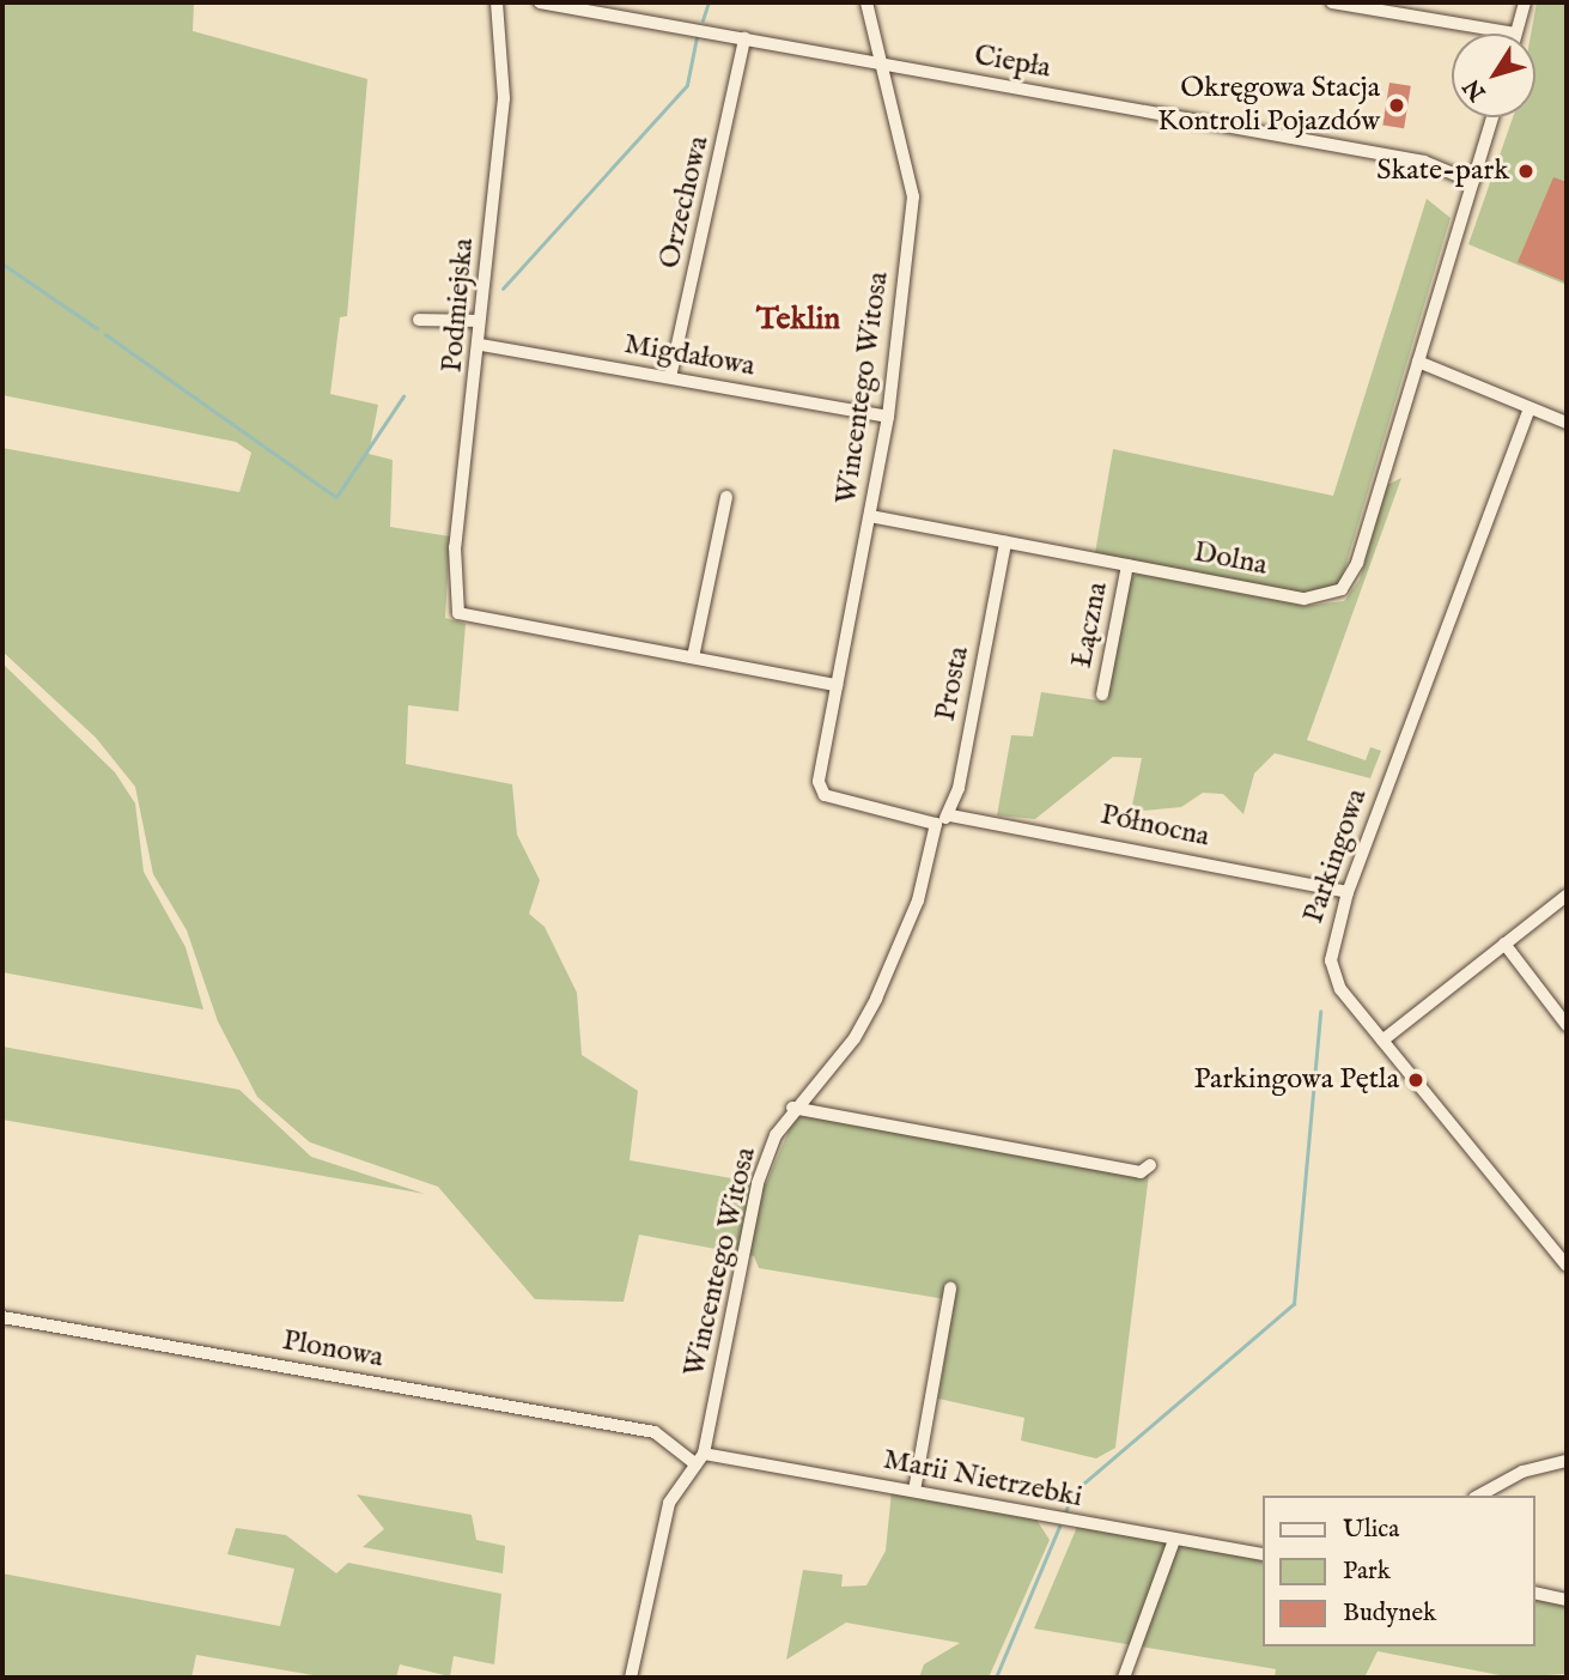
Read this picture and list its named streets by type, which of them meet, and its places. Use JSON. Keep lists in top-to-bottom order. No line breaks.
{"streets":{"street":["Ciepła","Orzechowa","Podmiejska","Migdałowa","Wincentego Witosa","Dolna","Łączna","Prosta","Północna","Parkingowa","Plonowa","Marii Nietrzebki"]},"crossings":[["Ciepła","Orzechowa"],["Ciepła","Wincentego Witosa"],["Ciepła","Dolna"],["Orzechowa","Migdałowa"],["Podmiejska","Migdałowa"],["Migdałowa","Wincentego Witosa"],["Wincentego Witosa","Dolna"],["Wincentego Witosa","Plonowa"],["Wincentego Witosa","Marii Nietrzebki"],["Dolna","Łączna"],["Dolna","Prosta"],["Prosta","Północna"],["Północna","Parkingowa"],["Plonowa","Marii Nietrzebki"]],"districts":["Teklin"],"places":["Okręgowa Stacja Kontroli Pojazdów","Skate-park","Parkingowa Pętla"],"legend":["Ulica","Park","Budynek"],"north":"bottom left"}
